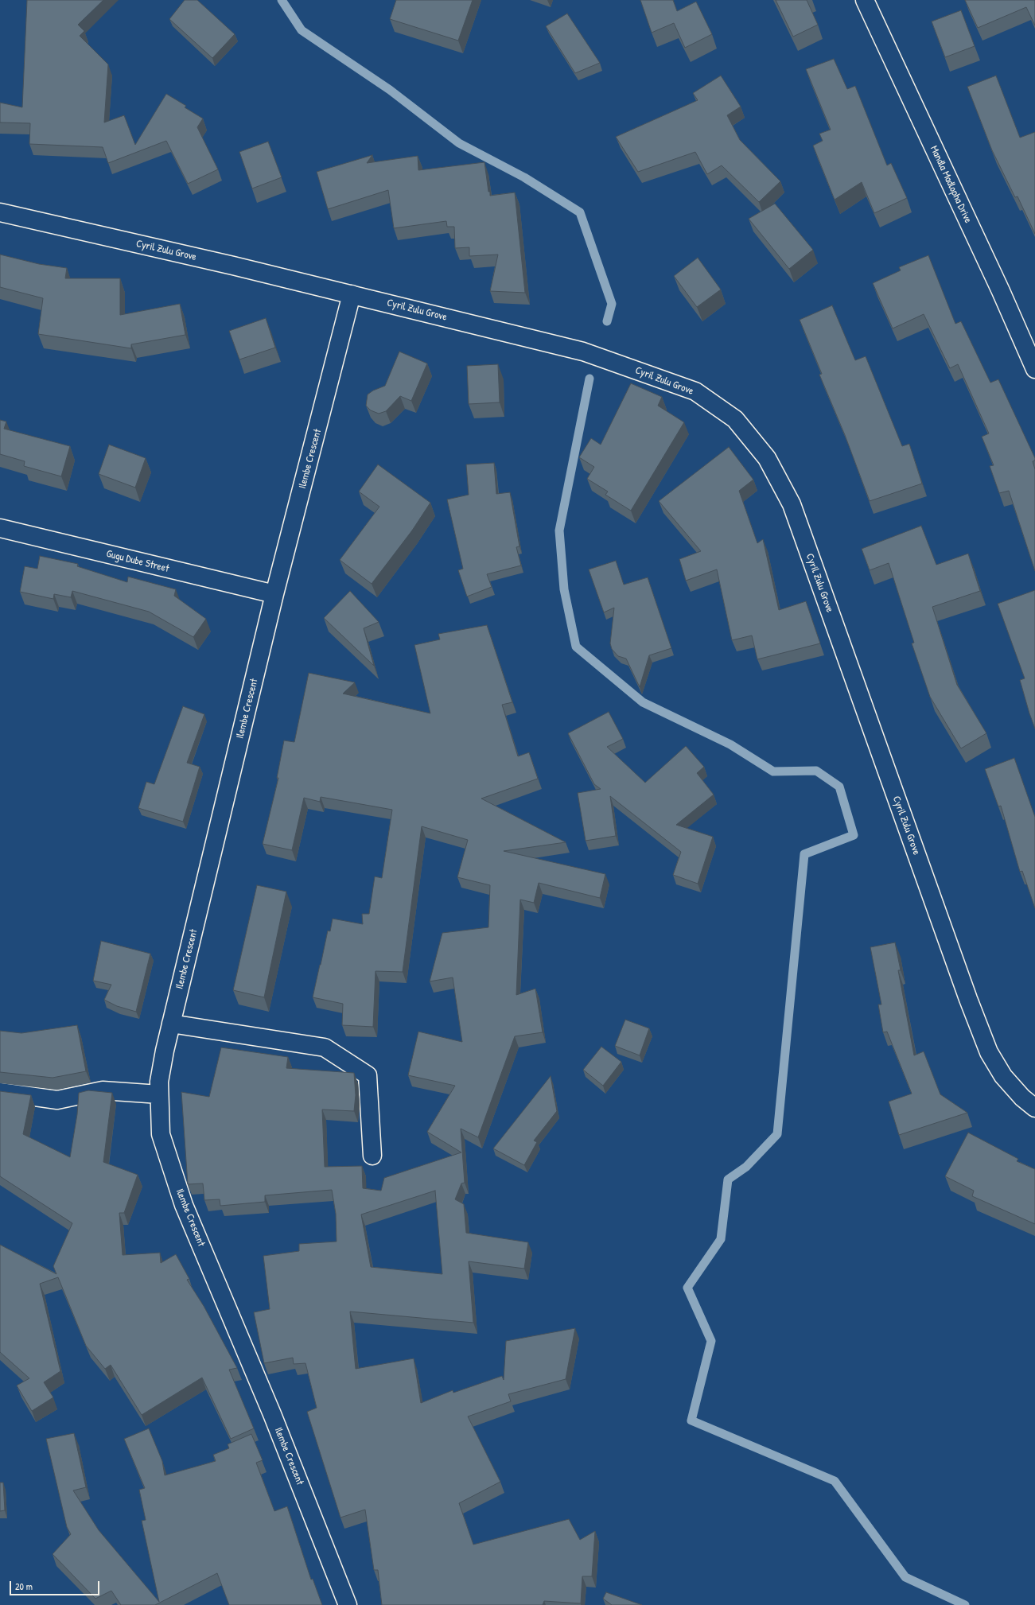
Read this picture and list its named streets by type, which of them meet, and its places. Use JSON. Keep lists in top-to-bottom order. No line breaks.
{"streets":{"street":["Mandla Madlopha Drive","Cyril Zulu Grove","Ilembe Crescent","Gugu Dube Street"]},"crossings":[["Cyril Zulu Grove","Ilembe Crescent"],["Ilembe Crescent","Gugu Dube Street"]],"scale_bar":"20 m"}
